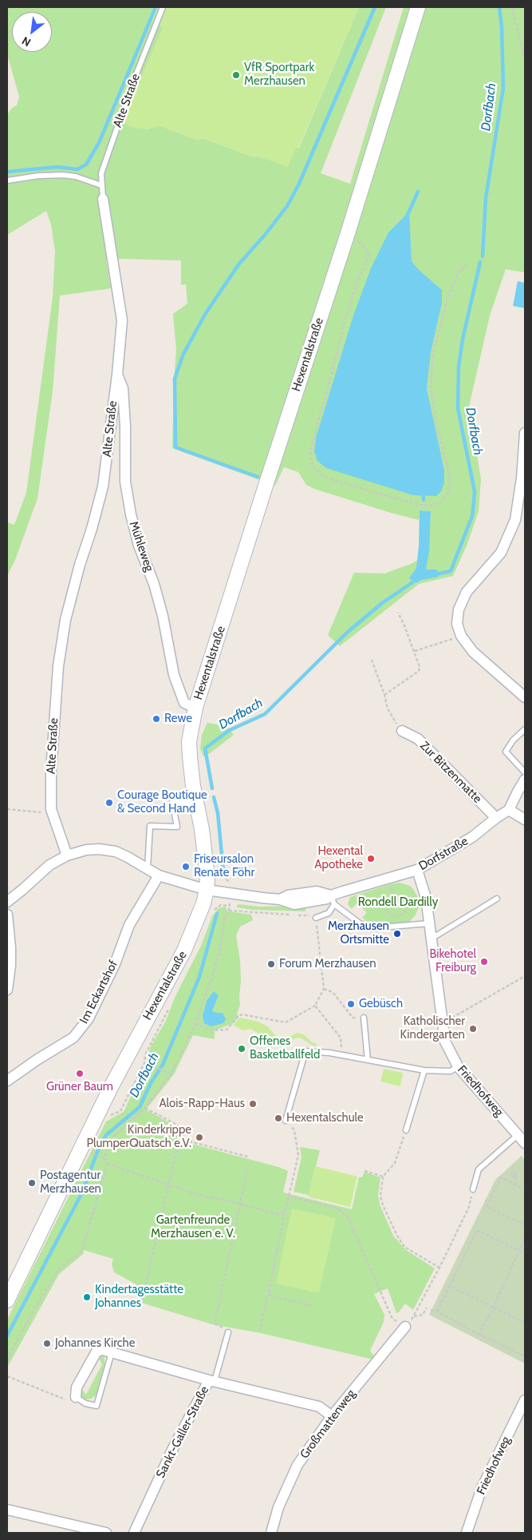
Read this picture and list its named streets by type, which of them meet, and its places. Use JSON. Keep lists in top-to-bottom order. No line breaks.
{"streets":{"main road":["Hexentalstraße"],"street":["Alte Straße","Mühleweg","Zur Bitzenmatte","Dorfstraße","Im Eckartshof","Friedhofweg","Großmattenweg","Sankt-Galler-Straße"]},"crossings":[["Alte Straße","Mühleweg"],["Alte Straße","Dorfstraße"],["Hexentalstraße","Mühleweg"],["Hexentalstraße","Dorfstraße"],["Zur Bitzenmatte","Dorfstraße"],["Dorfstraße","Im Eckartshof"],["Dorfstraße","Friedhofweg"]],"water":["Dorfbach"],"parks":["Rondell Dardilly","Gartenfreunde Merzhausen e. V."],"places":["VfR Sportpark Merzhausen","Rewe","Courage Boutique & Second Hand","Hexental Apotheke","Friseursalon Renate Föhr","Merzhausen Ortsmitte","Bikehotel Freiburg","Forum Merzhausen","Gebüsch","Katholischer Kindergarten","Offenes Basketballfeld","Grüner Baum","Alois-Rapp-Haus","Hexentalschule","Kinderkrippe PlumperQuatsch e.V.","Postagentur Merzhausen","Kindertagesstätte Johannes","Johannes Kirche"],"north":"bottom left"}
